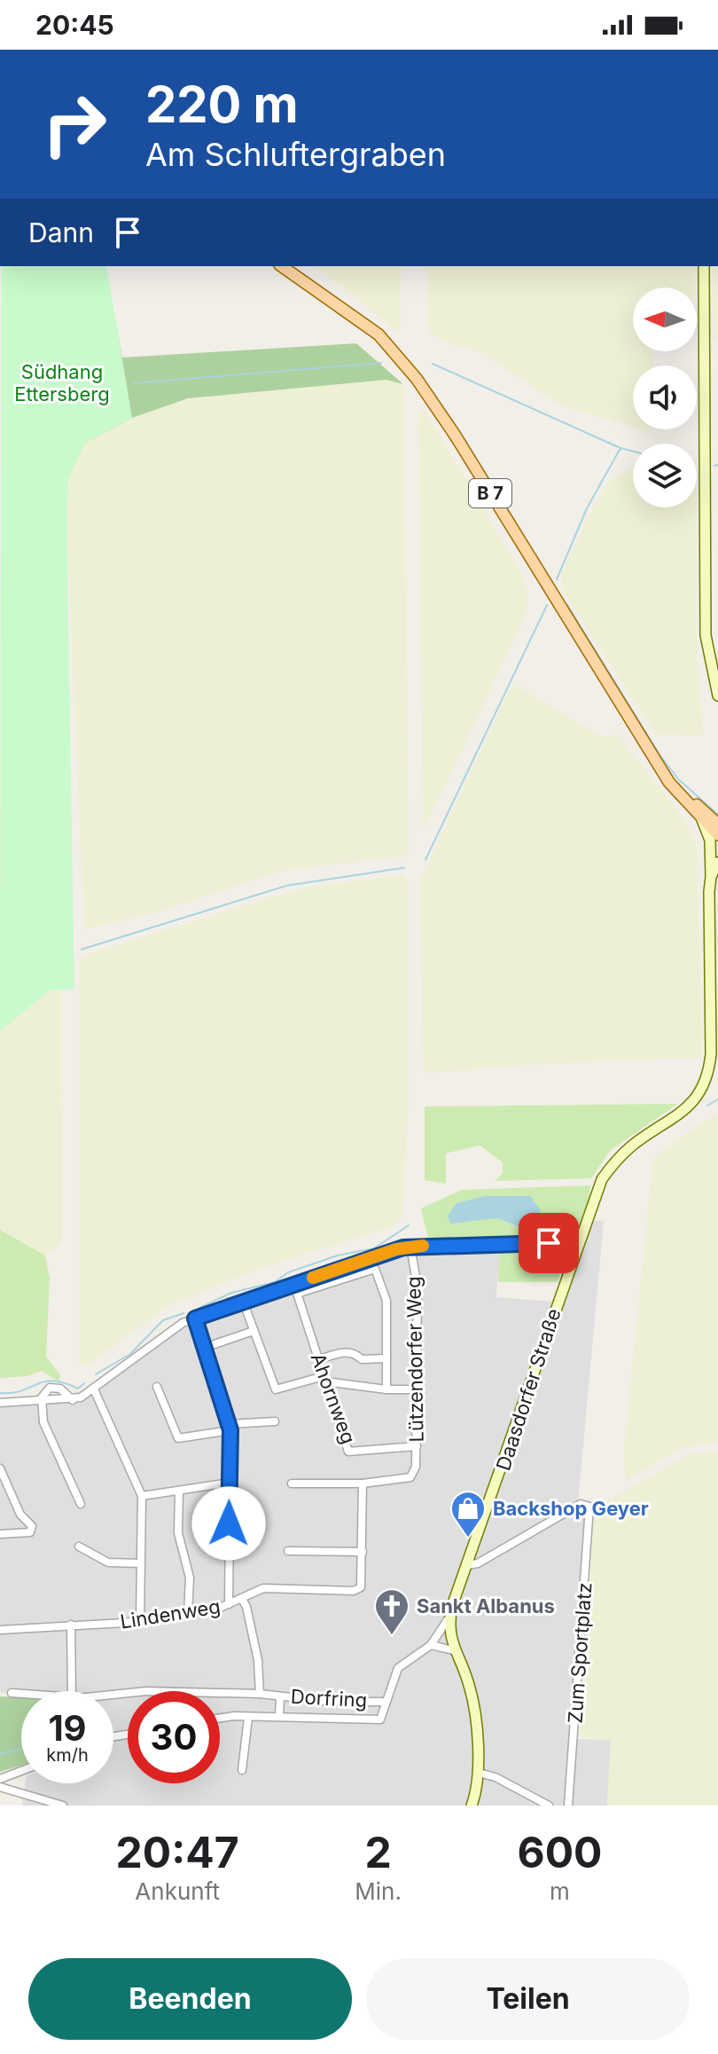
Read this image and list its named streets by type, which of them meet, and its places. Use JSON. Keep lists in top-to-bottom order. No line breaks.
{"streets":{"main road":["B 7"],"street":["Lützendorfer Weg","Daasdorfer Straße","Ahornweg","Lindenweg","Zum Sportplatz","Dorfring"]},"crossings":[["Lützendorfer Weg","Ahornweg"],["Lützendorfer Weg","Lindenweg"],["Daasdorfer Straße","Zum Sportplatz"]],"parks":["Südhang Ettersberg"],"places":{"shop":["Backshop Geyer"],"church":["Sankt Albanus"]},"north":"left","page":{"status":"20:45","turn":["220 m","Am Schluftergraben"],"then":"Dann","speed":"19 km/h","limit":"30","eta":["20:47","Ankunft","2","Min.","600","m"],"buttons":["Beenden","Teilen"]}}
